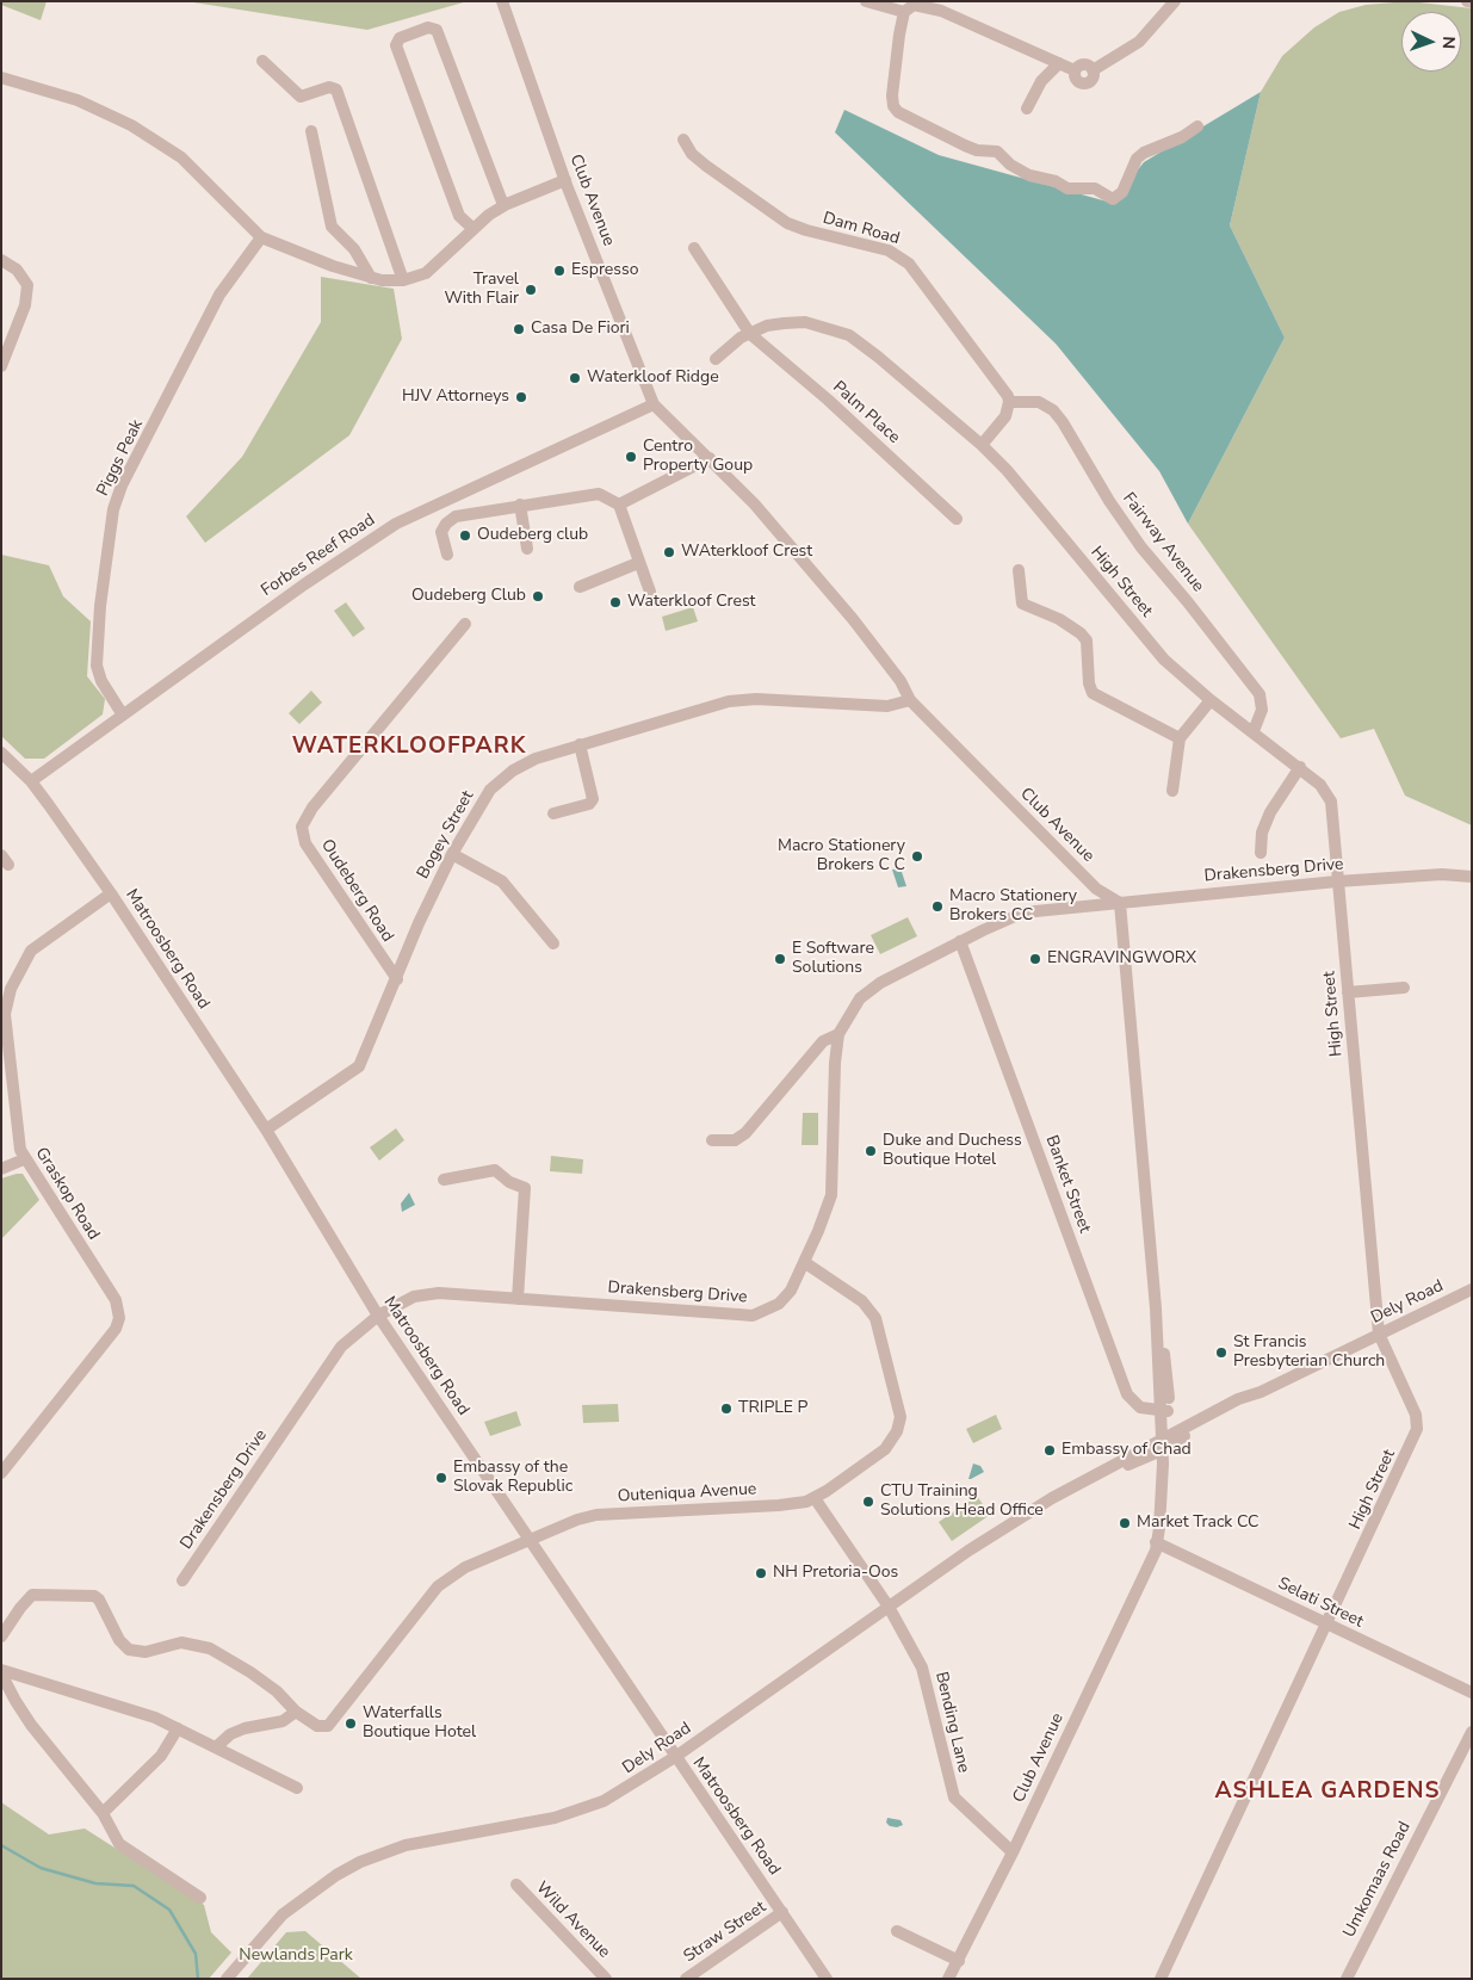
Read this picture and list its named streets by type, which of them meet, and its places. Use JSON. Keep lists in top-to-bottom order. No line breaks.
{"streets":{"street":["Club Avenue","Dam Road","Palm Place","Piggs Peak","Fairway Avenue","Forbes Reef Road","High Street","Bogey Street","Drakensberg Drive","Oudeberg Road","Matroosberg Road","Banket Street","Graskop Road","Dely Road","Outeniqua Avenue","Selati Street","Bending Lane","Umkomaas Road","Wild Avenue","Straw Street"]},"crossings":[["Club Avenue","Forbes Reef Road"],["Club Avenue","Bogey Street"],["Club Avenue","Drakensberg Drive"],["Club Avenue","Banket Street"],["Club Avenue","Dely Road"],["Club Avenue","Selati Street"],["Club Avenue","Bending Lane"],["Dam Road","Fairway Avenue"],["Palm Place","High Street"],["Piggs Peak","Forbes Reef Road"],["Fairway Avenue","High Street"],["Forbes Reef Road","Matroosberg Road"],["High Street","Drakensberg Drive"],["High Street","Dely Road"],["High Street","Selati Street"],["Bogey Street","Oudeberg Road"],["Bogey Street","Matroosberg Road"],["Drakensberg Drive","Matroosberg Road"],["Drakensberg Drive","Banket Street"],["Drakensberg Drive","Outeniqua Avenue"],["Matroosberg Road","Graskop Road"],["Matroosberg Road","Dely Road"],["Matroosberg Road","Outeniqua Avenue"],["Matroosberg Road","Straw Street"],["Dely Road","Bending Lane"],["Outeniqua Avenue","Bending Lane"]],"districts":["WATERKLOOFPARK","ASHLEA GARDENS"],"parks":["Newlands Park"],"places":["Espresso","Travel With Flair","Casa De Fiori","Waterkloof Ridge","HJV Attorneys","Centro Property Goup","Oudeberg club","WAterkloof Crest","Oudeberg Club","Waterkloof Crest","Macro Stationery Brokers C C","Macro Stationery Brokers CC","E Software Solutions","ENGRAVINGWORX","Duke and Duchess Boutique Hotel","St Francis Presbyterian Church","TRIPLE P","Embassy of Chad","Embassy of the Slovak Republic","CTU Training Solutions Head Office","Market Track CC","NH Pretoria-Oos","Waterfalls Boutique Hotel"],"north":"right"}
